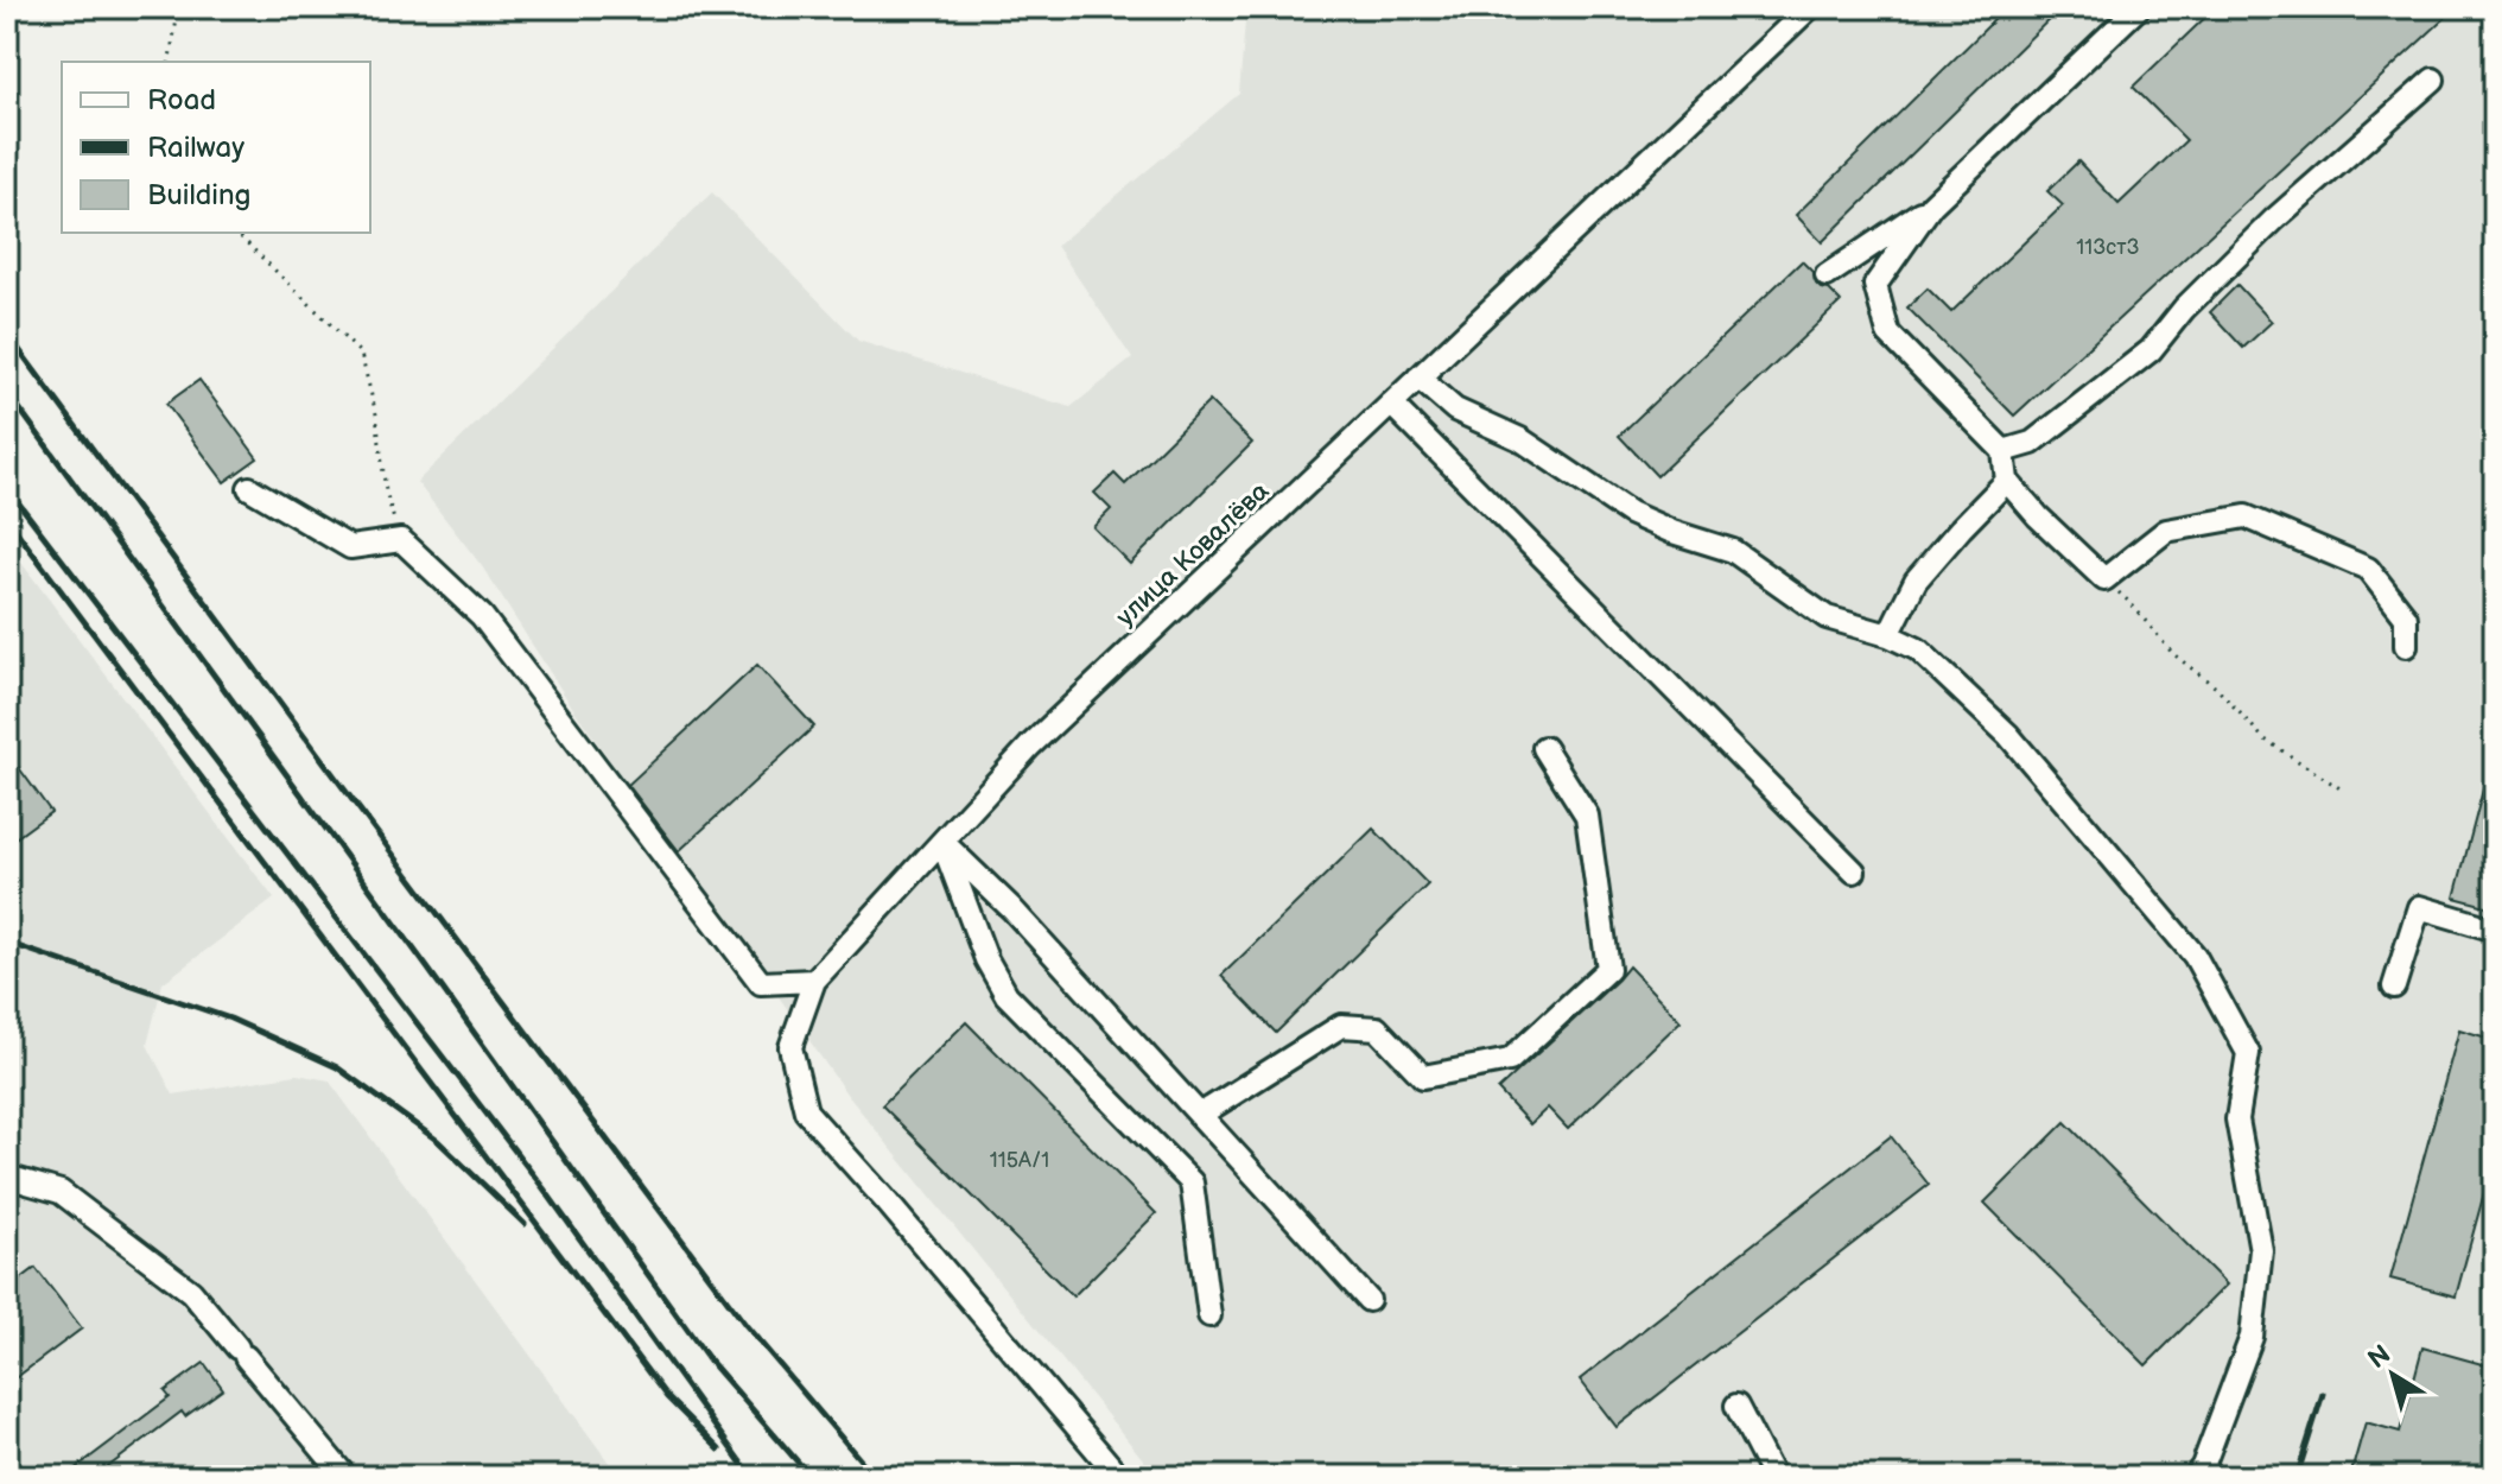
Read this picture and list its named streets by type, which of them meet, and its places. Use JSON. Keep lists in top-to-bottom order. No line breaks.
{"streets":{"street":["улица Ковалёва"]},"house_numbers":["113ст3","115А/1"],"legend":["Road","Railway","Building"],"north":"top left"}
